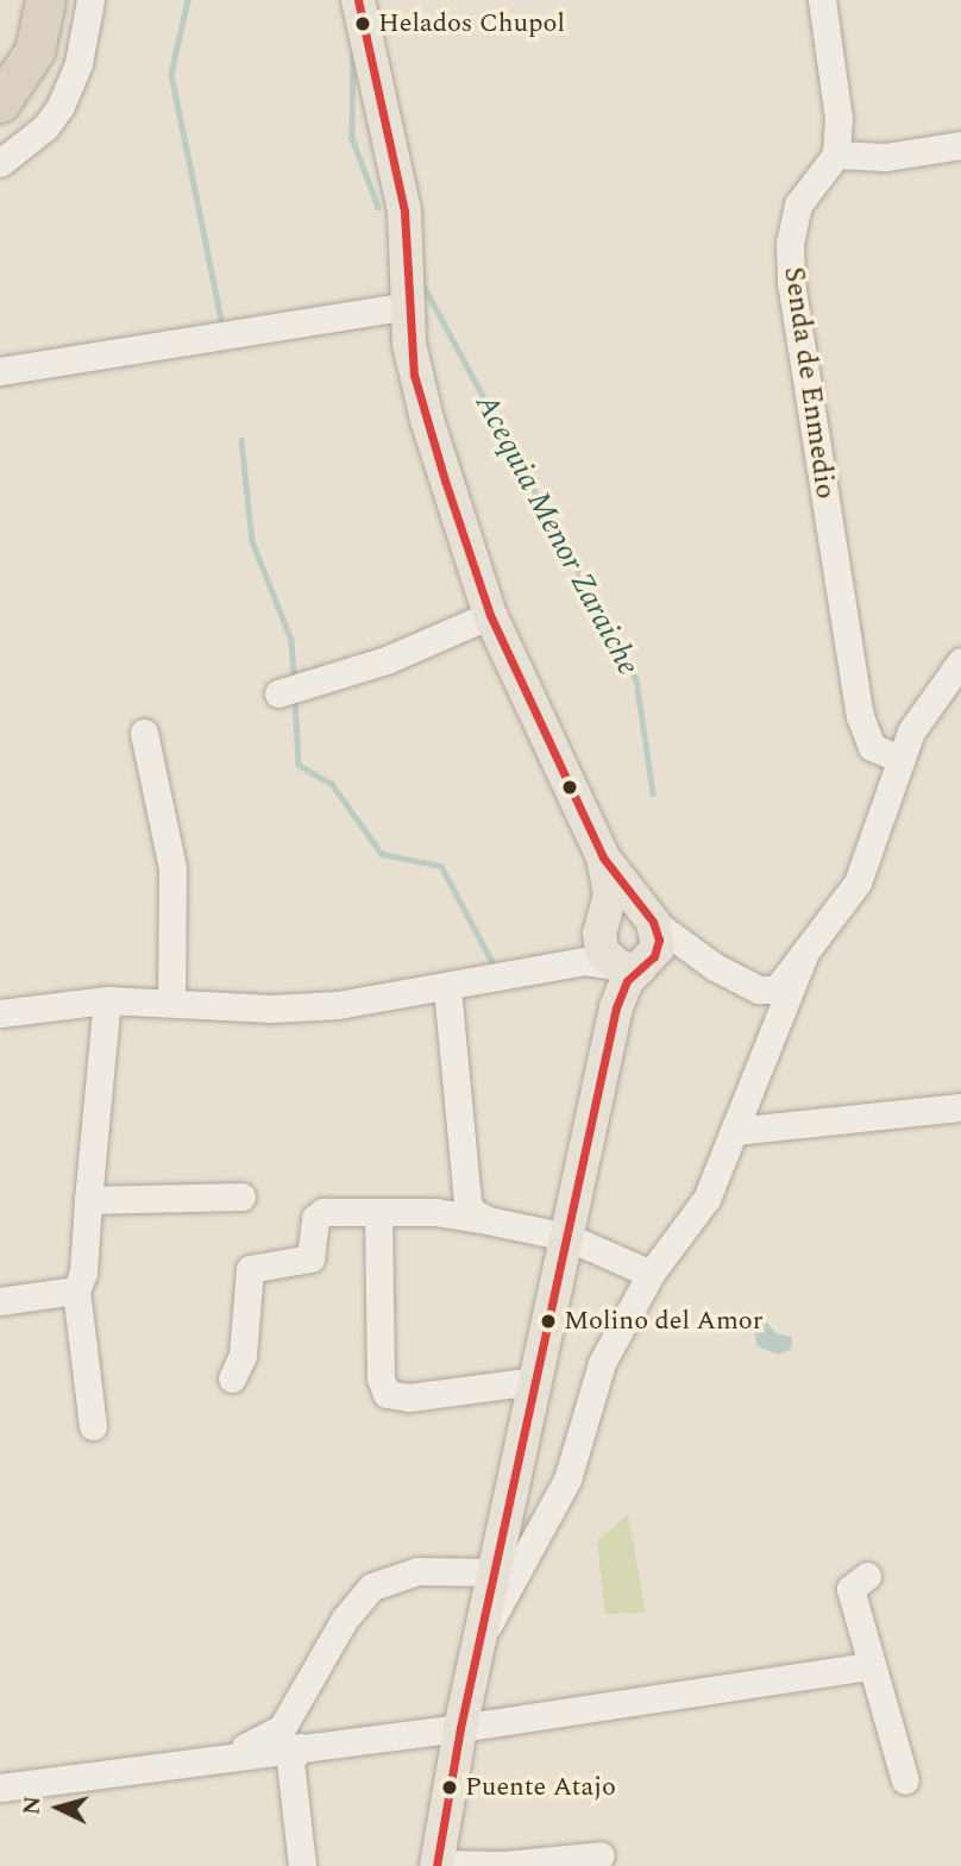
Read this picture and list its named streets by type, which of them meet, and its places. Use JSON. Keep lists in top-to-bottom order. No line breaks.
{"streets":{"street":["Senda de Enmedio"]},"water":["Acequia Menor Zaraiche"],"places":["Helados Chupol","Molino del Amor","Puente Atajo"],"north":"left"}
